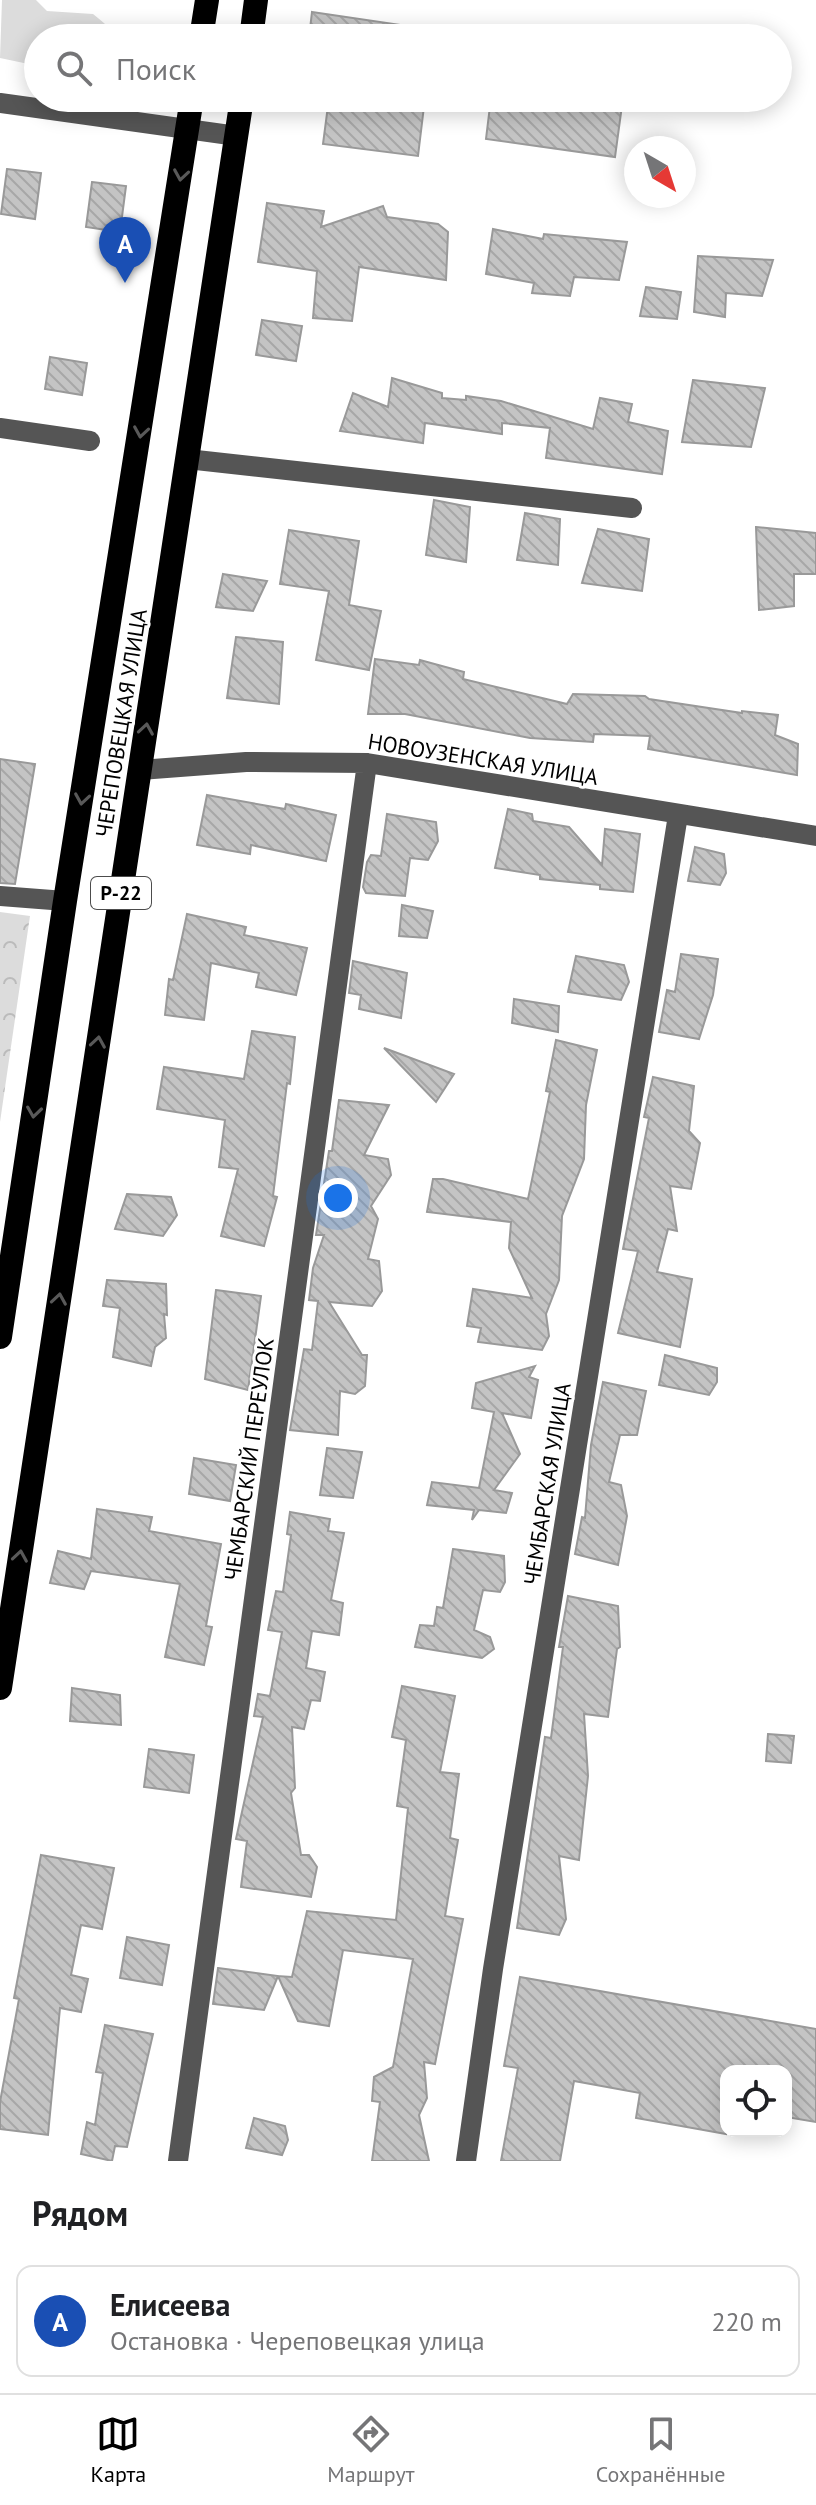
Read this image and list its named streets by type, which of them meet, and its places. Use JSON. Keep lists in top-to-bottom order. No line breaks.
{"streets":{"highway":["ЧЕРЕПОВЕЦКАЯ УЛИЦА","Р-22"],"street":["НОВОУЗЕНСКАЯ УЛИЦА","ЧЕМБАРСКИЙ ПЕРЕУЛОК","ЧЕМБАРСКАЯ УЛИЦА"]},"crossings":[["ЧЕРЕПОВЕЦКАЯ УЛИЦА","НОВОУЗЕНСКАЯ УЛИЦА"],["НОВОУЗЕНСКАЯ УЛИЦА","ЧЕМБАРСКИЙ ПЕРЕУЛОК"],["НОВОУЗЕНСКАЯ УЛИЦА","ЧЕМБАРСКАЯ УЛИЦА"]],"north":"bottom right","page":{"search":"Поиск","pins":"A","heading":"Рядом","list":[{"mark":"A","name":"Елисеева","note":"Остановка · Череповецкая улица","value":"220 m"}],"nav":["Карта","Маршрут","Сохранённые"]}}
